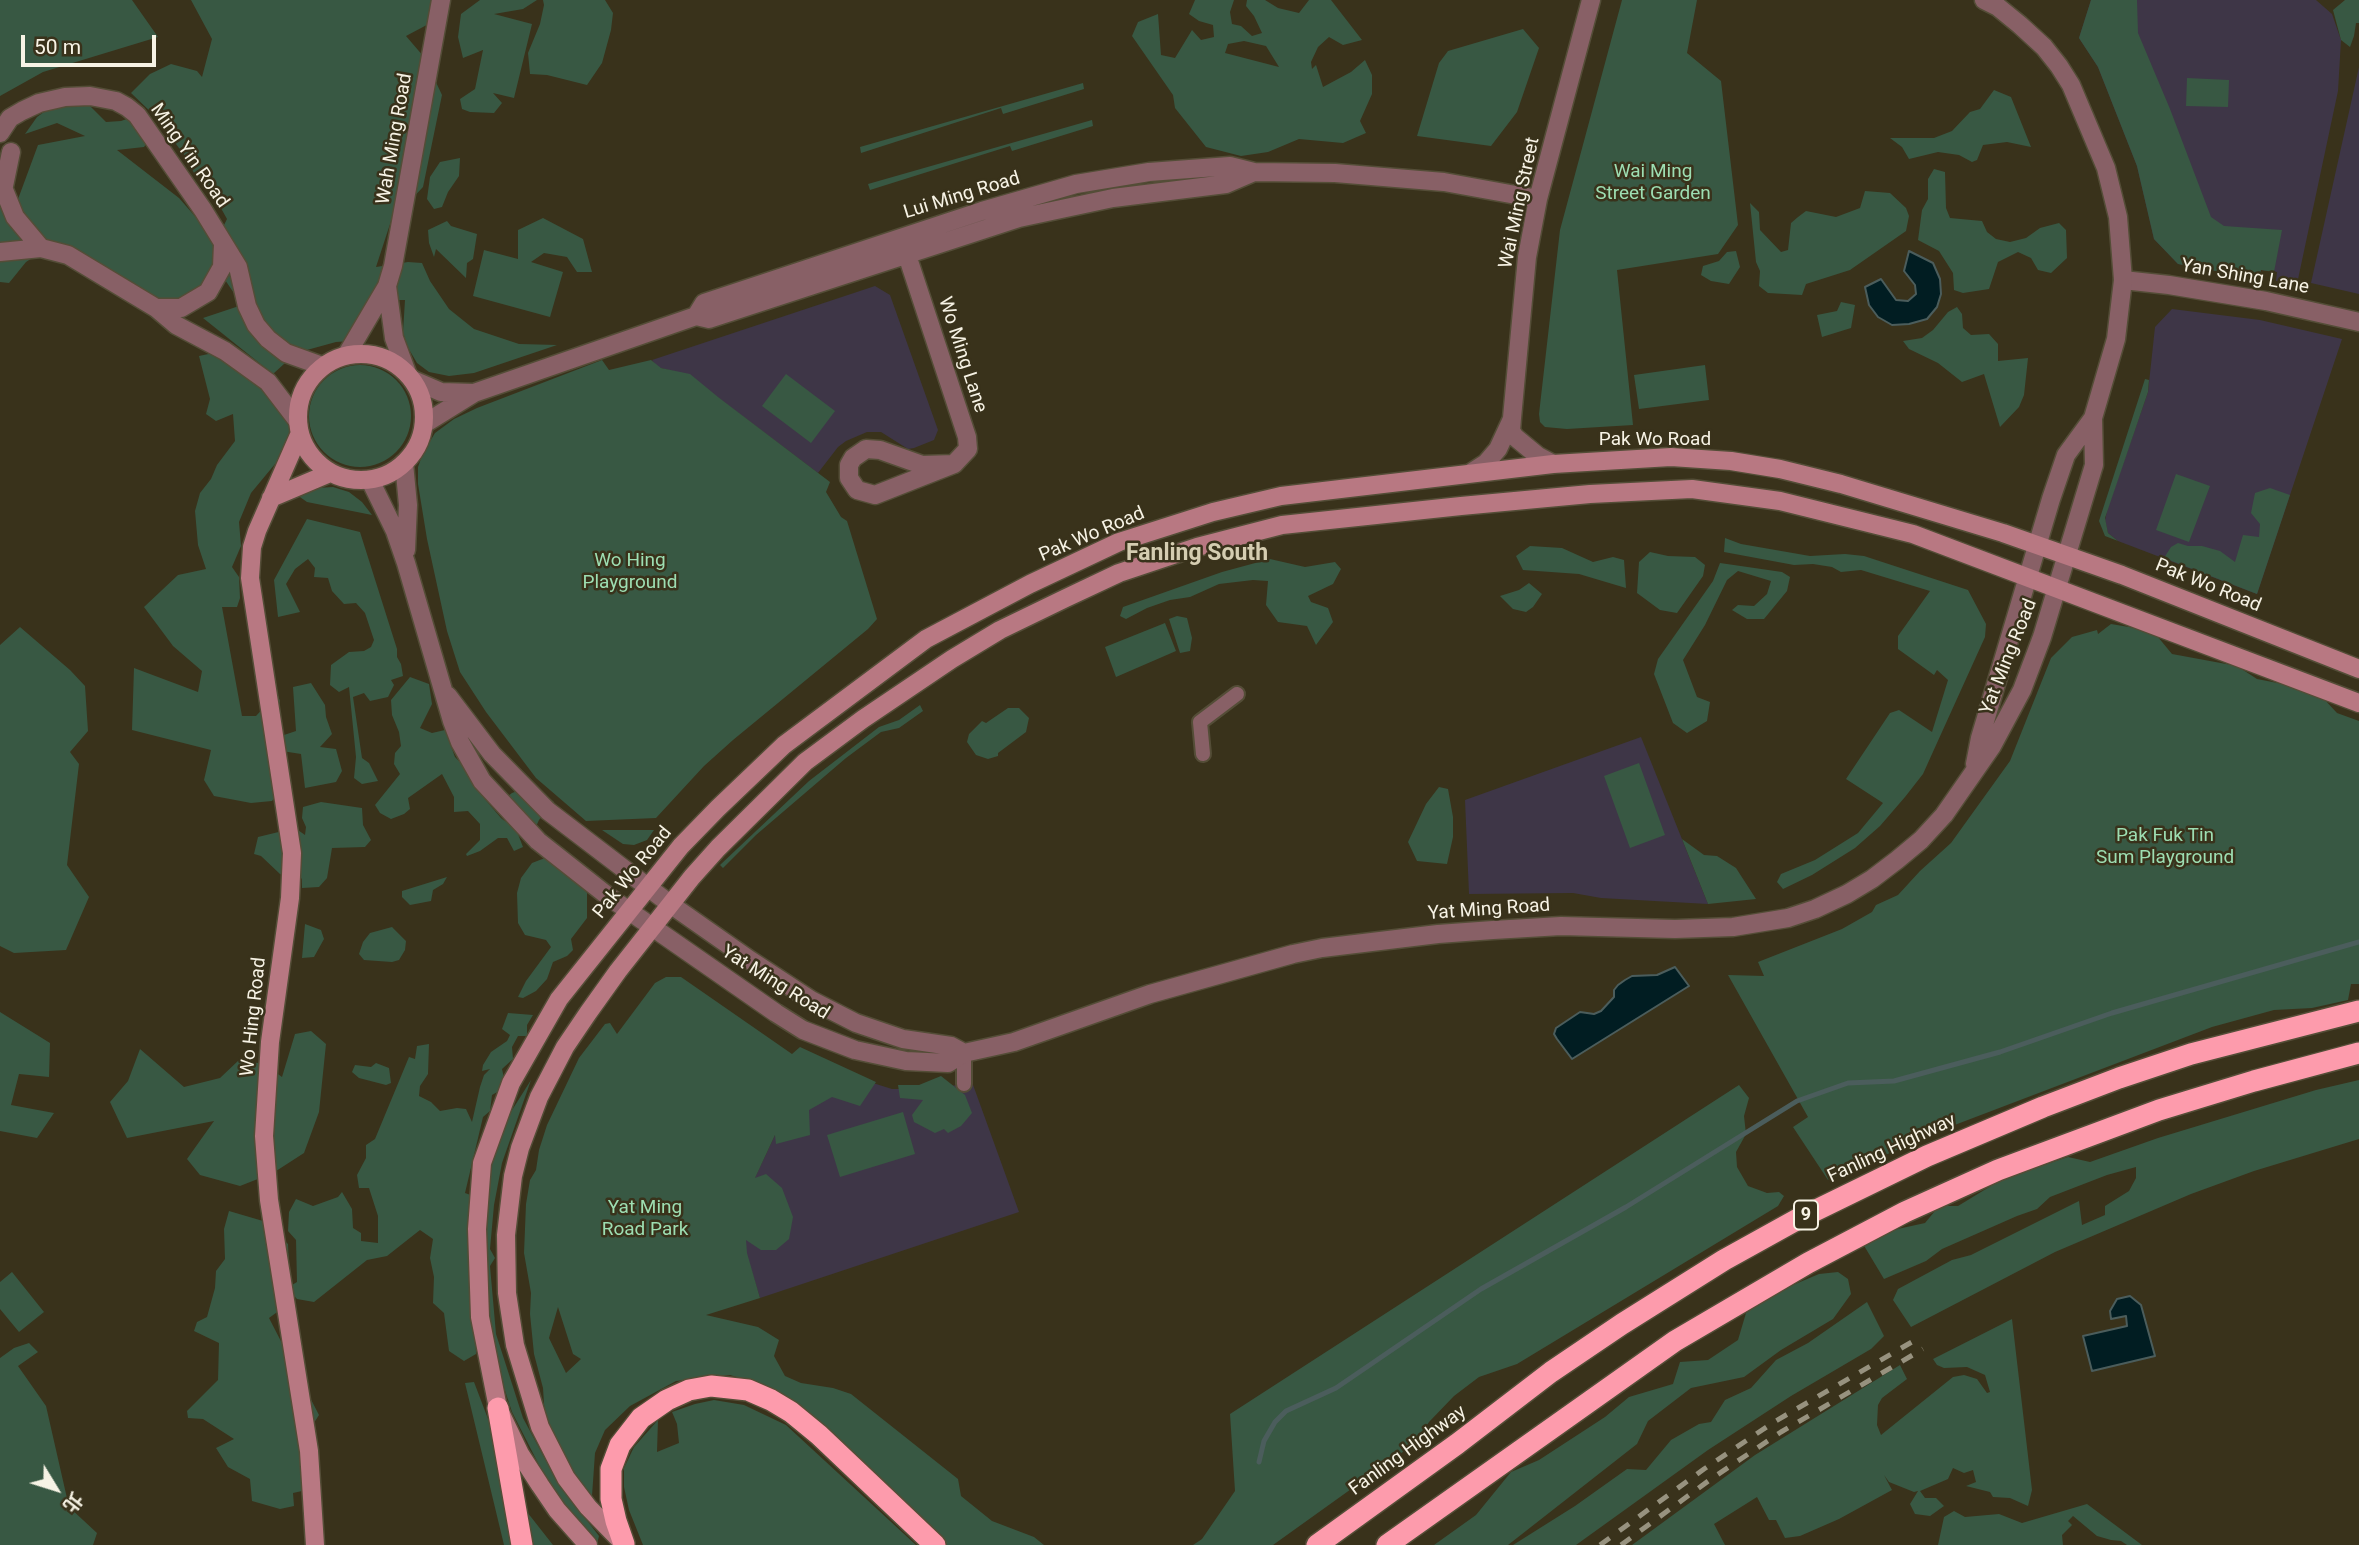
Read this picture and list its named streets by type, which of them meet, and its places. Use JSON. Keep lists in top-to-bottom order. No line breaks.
{"streets":{"highway":["Fanling Highway","9"],"main road":["Pak Wo Road","Wo Hing Road"],"street":["Wah Ming Road","Ming Yin Road","Lui Ming Road","Wai Ming Street","Yan Shing Lane","Wo Ming Lane","Yat Ming Road"]},"crossings":[["Wah Ming Road","Ming Yin Road"],["Wah Ming Road","Lui Ming Road"],["Wah Ming Road","Wo Hing Road"],["Ming Yin Road","Lui Ming Road"],["Ming Yin Road","Wo Hing Road"],["Lui Ming Road","Wai Ming Street"],["Lui Ming Road","Wo Ming Lane"],["Lui Ming Road","Wo Hing Road"],["Wai Ming Street","Pak Wo Road"],["Pak Wo Road","Yat Ming Road"]],"districts":["Fanling South"],"parks":["Wai Ming Street Garden","Wo Hing Playground","Pak Fuk Tin Sum Playground","Yat Ming Road Park"],"scale_bar":"50 m","north":"bottom right"}
